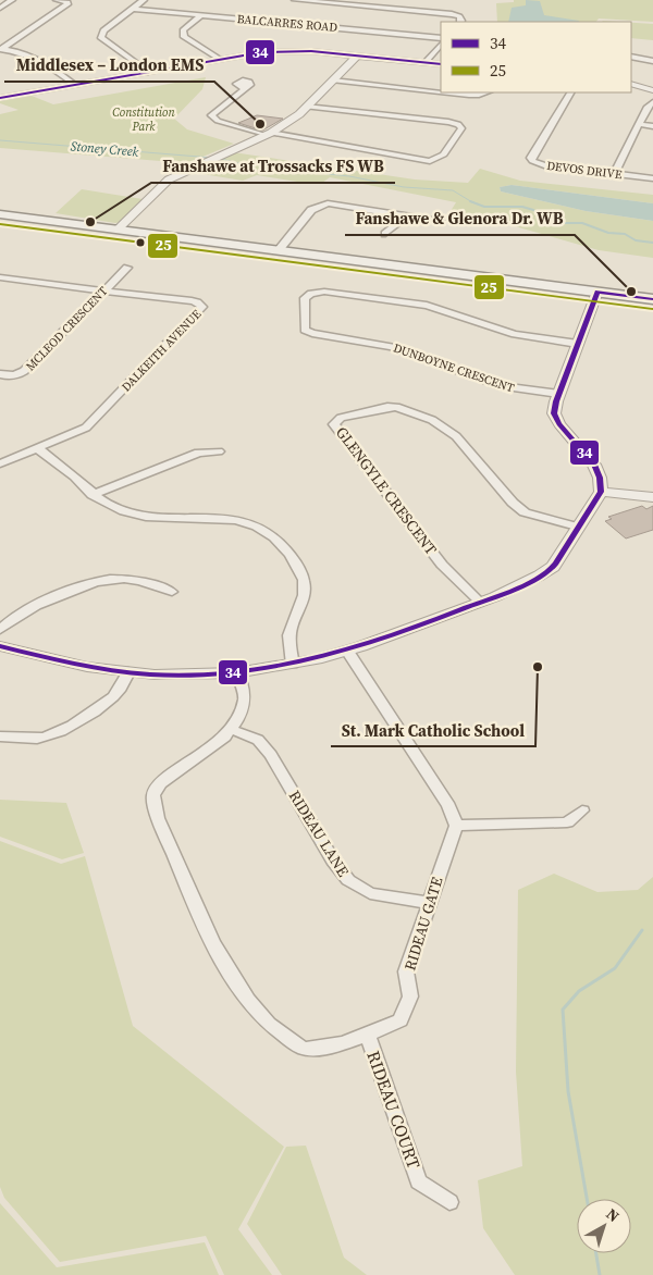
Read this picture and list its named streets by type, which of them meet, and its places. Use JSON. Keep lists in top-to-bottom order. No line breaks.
{"streets":{"street":["BALCARRES ROAD","DEVOS DRIVE","MCLEOD CRESCENT","DALKEITH AVENUE","DUNBOYNE CRESCENT","GLENGYLE CRESCENT","RIDEAU LANE","RIDEAU GATE","RIDEAU COURT"]},"crossings":[["MCLEOD CRESCENT","DALKEITH AVENUE"],["RIDEAU LANE","RIDEAU GATE"],["RIDEAU GATE","RIDEAU COURT"]],"water":["Stoney Creek"],"parks":["Constitution Park"],"places":["Middlesex – London EMS","Fanshawe at Trossacks FS WB","Fanshawe & Glenora Dr. WB","St. Mark Catholic School"],"lines":["transit line 34","transit line 25"],"legend":["34","25"],"north":"top right"}
